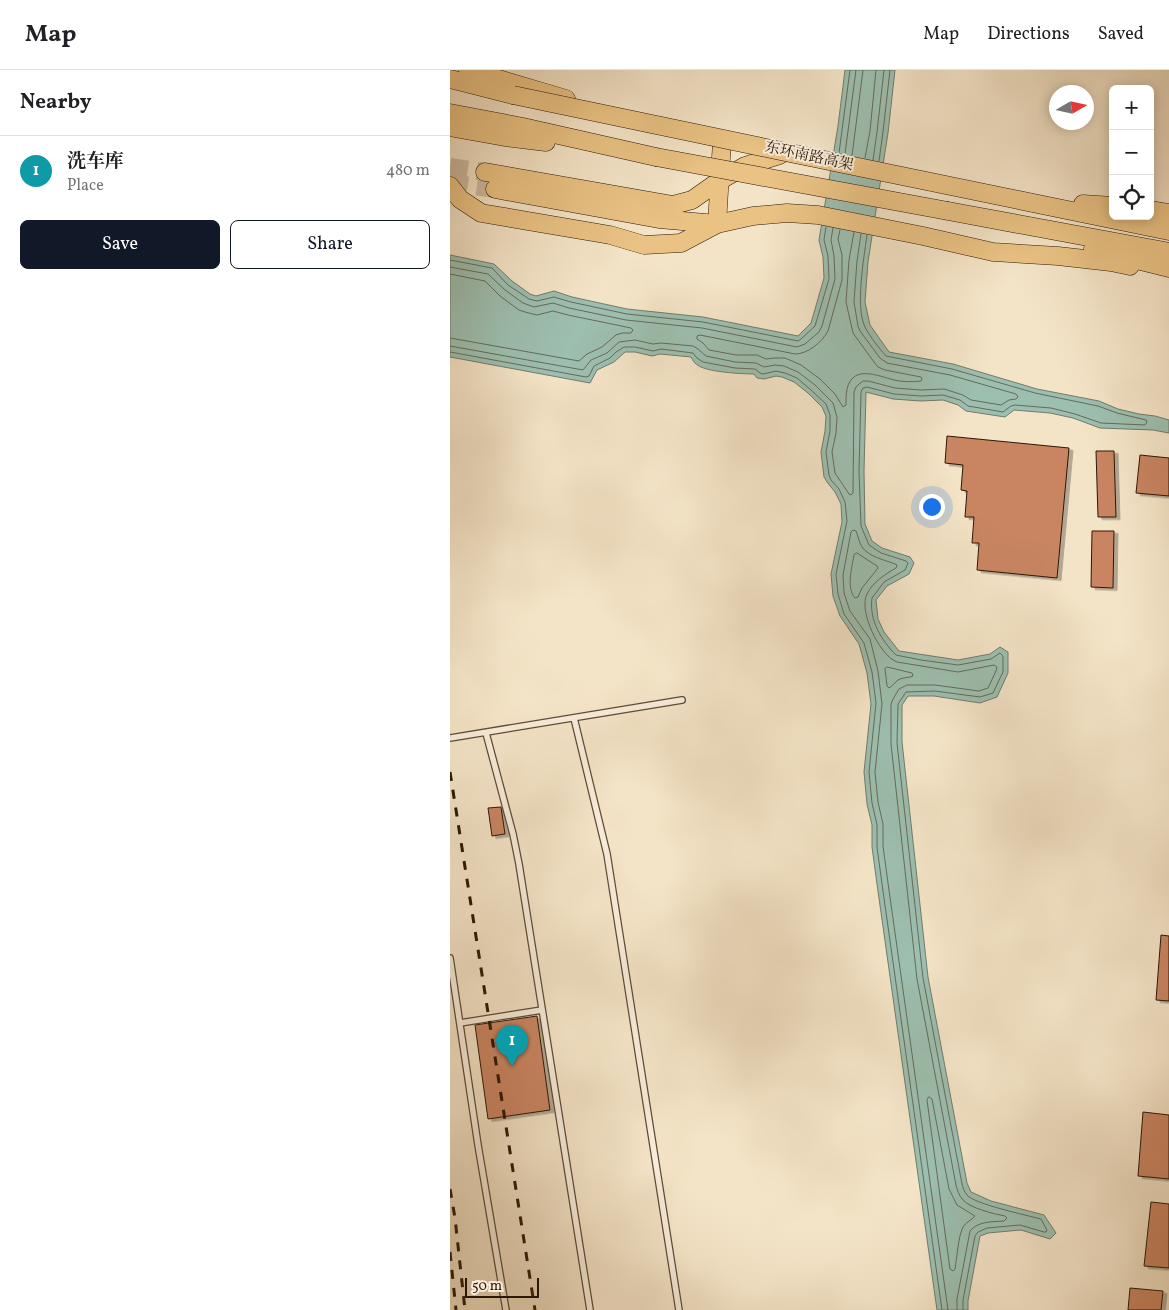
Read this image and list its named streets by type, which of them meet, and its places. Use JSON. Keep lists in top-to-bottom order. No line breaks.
{"streets":{"main road":["东环南路高架"]},"scale_bar":"50 m","north":"right","page":{"header":"Map","nav":["Map","Directions","Saved"],"heading":"Nearby","map_buttons":["+","−"],"list":[{"mark":"1","name":"洗车库","note":"Place","value":"480 m"}],"buttons":["Save","Share"],"pins":"1","scale":"50 m"}}
